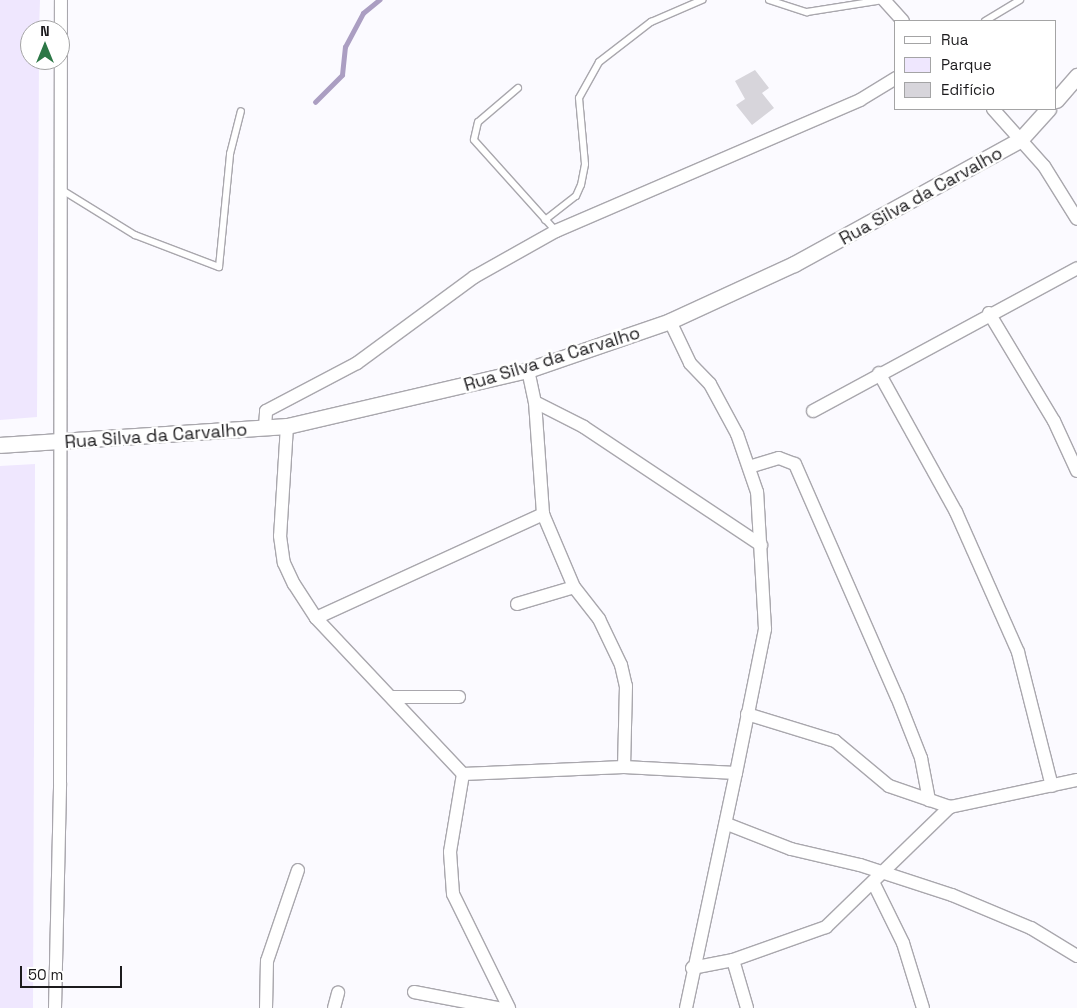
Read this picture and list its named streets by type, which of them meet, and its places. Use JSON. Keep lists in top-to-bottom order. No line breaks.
{"streets":{"street":["Rua Silva da Carvalho"]},"legend":["Rua","Parque","Edifício"],"scale_bar":"50 m","north":"top"}
